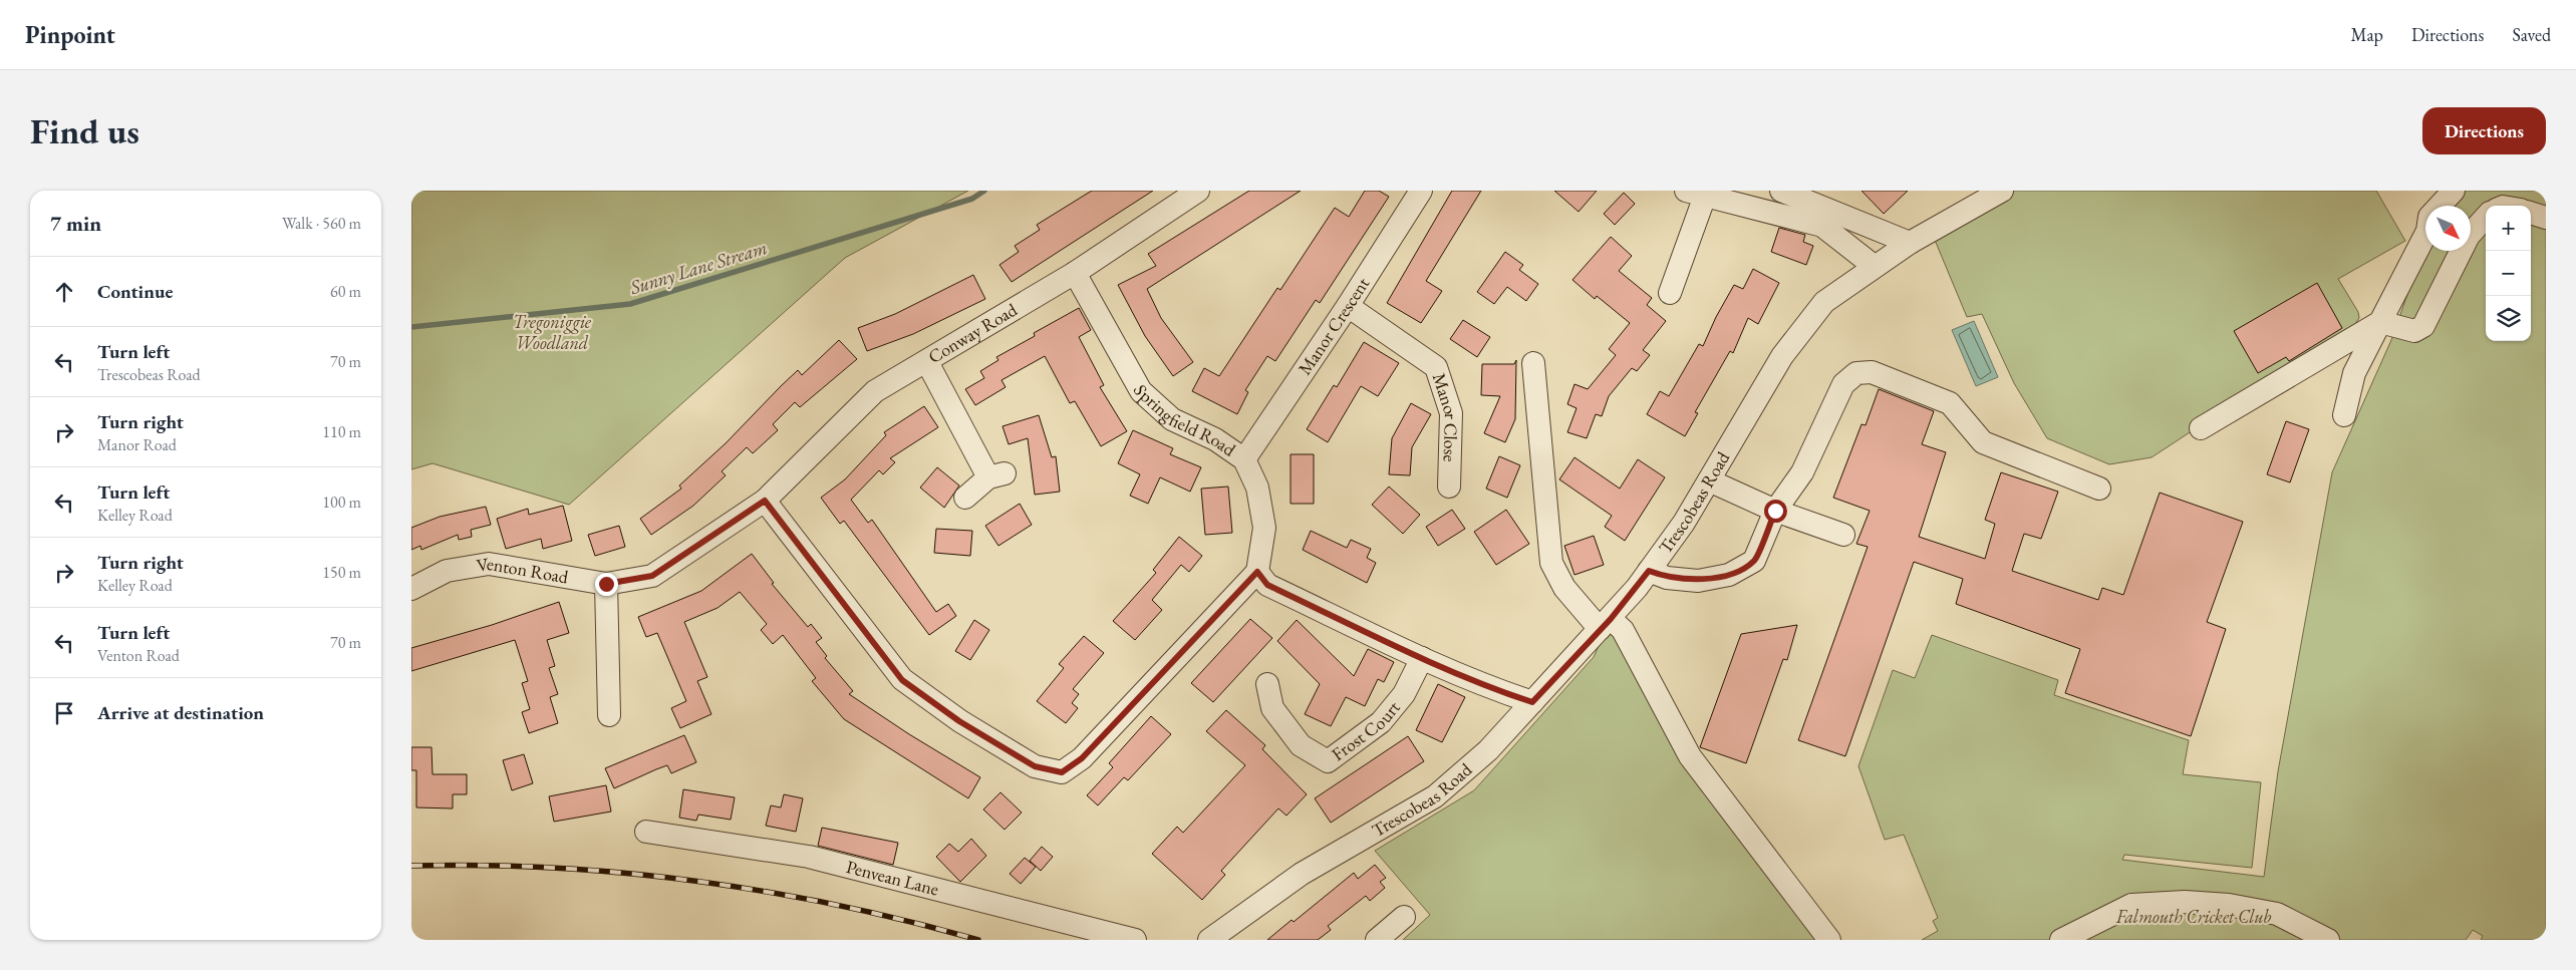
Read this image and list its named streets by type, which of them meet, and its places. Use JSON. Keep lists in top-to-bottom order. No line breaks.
{"streets":{"street":["Manor Crescent","Conway Road","Springfield Road","Manor Close","Trescobeas Road","Venton Road","Frost Court","Penvean Lane"]},"crossings":[["Manor Crescent","Springfield Road"],["Manor Crescent","Manor Close"],["Conway Road","Springfield Road"],["Conway Road","Venton Road"]],"water":["Sunny Lane Stream"],"parks":["Tregoniggie Woodland","Falmouth Cricket Club"],"north":"bottom right","page":{"header":"Pinpoint","nav":["Map","Directions","Saved"],"buttons":"Directions","title":"Find us","heading":["7 min","Walk · 560 m"],"map_buttons":["+","−"],"list":[["Continue","60 m"],["Turn left","Trescobeas Road","70 m"],["Turn right","Manor Road","110 m"],["Turn left","Kelley Road","100 m"],["Turn right","Kelley Road","150 m"],["Turn left","Venton Road","70 m"],"Arrive at destination"]}}
